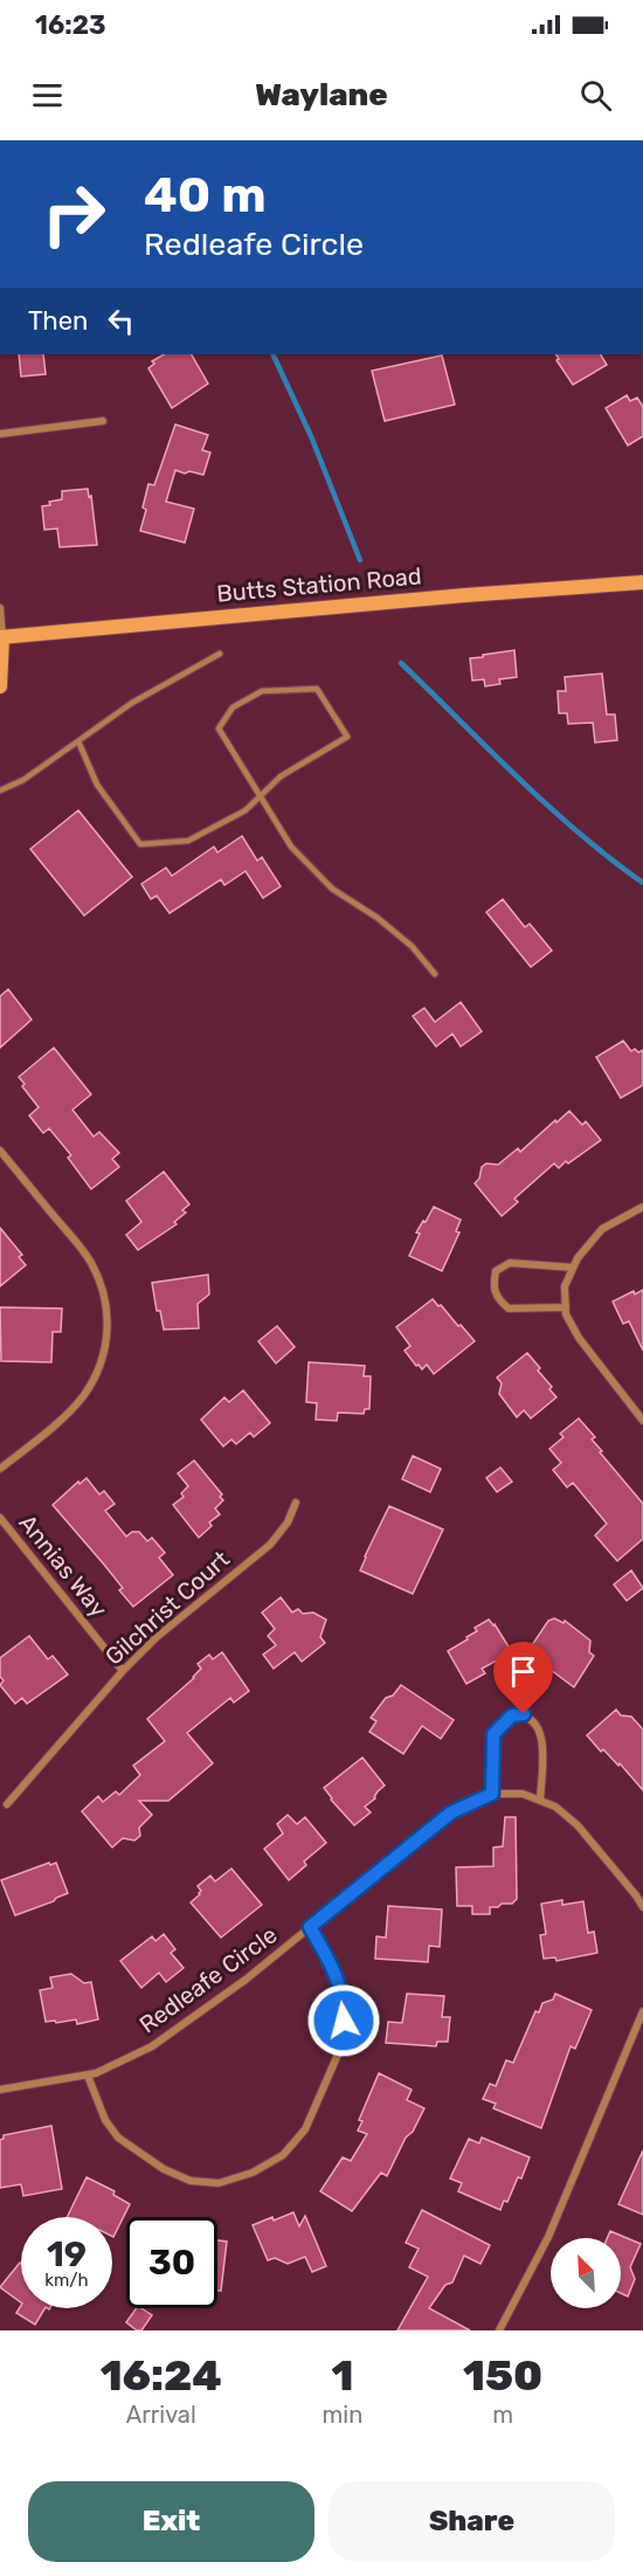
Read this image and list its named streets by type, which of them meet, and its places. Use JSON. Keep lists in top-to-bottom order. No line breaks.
{"streets":{"main road":["Butts Station Road"],"street":["Annias Way","Gilchrist Court","Redleafe Circle"]},"crossings":[["Annias Way","Gilchrist Court"]],"north":"top left","page":{"status":"16:23","header":"Waylane","turn":["40 m","Redleafe Circle"],"then":"Then","speed":"19 km/h","limit":"30","eta":["16:24","Arrival","1","min","150","m"],"buttons":["Exit","Share"]}}
